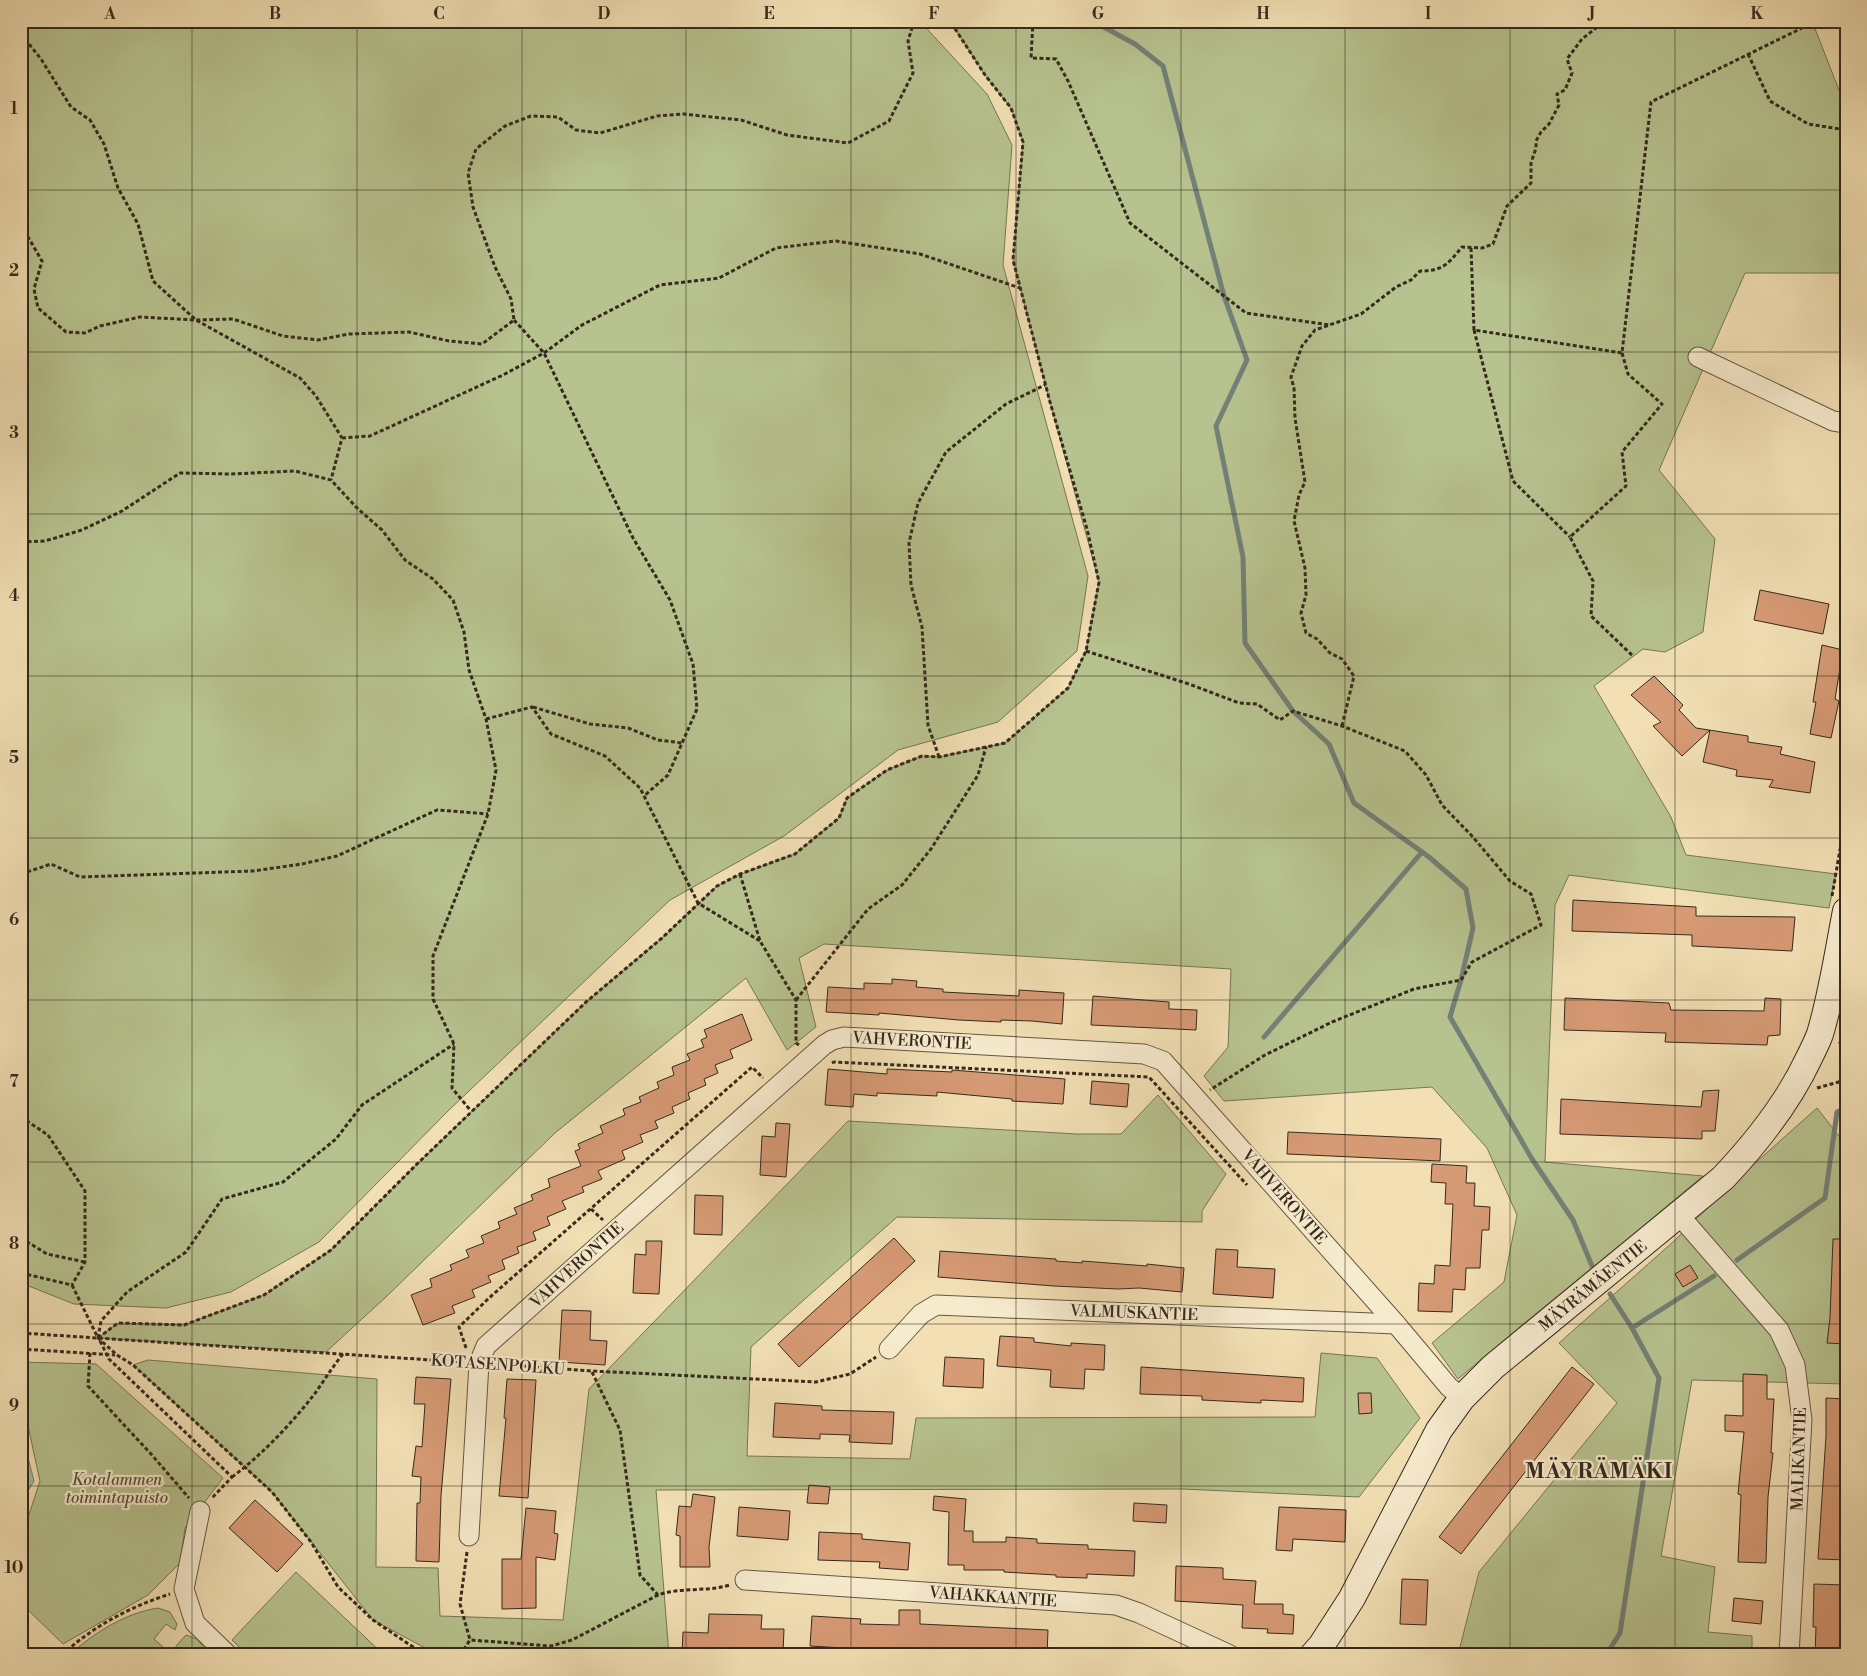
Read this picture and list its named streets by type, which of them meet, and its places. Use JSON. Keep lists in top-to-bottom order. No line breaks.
{"streets":{"street":["VAHVERONTIE","MÄYRÄMÄENTIE","VALMUSKANTIE","MALIKANTIE","VAHAKKAANTIE"],"path":["KOTASENPOLKU"]},"crossings":[["VAHVERONTIE","MÄYRÄMÄENTIE"],["VAHVERONTIE","VALMUSKANTIE"],["VAHVERONTIE","KOTASENPOLKU"],["MÄYRÄMÄENTIE","MALIKANTIE"],["VALMUSKANTIE","KOTASENPOLKU"]],"districts":["MÄYRÄMÄKI"],"parks":["Kotalammen toimintapuisto"],"grid":{"columns":["A","B","C","D","E","F","G","H","I","J","K"],"rows":["1","2","3","4","5","6","7","8","9","10"]}}
